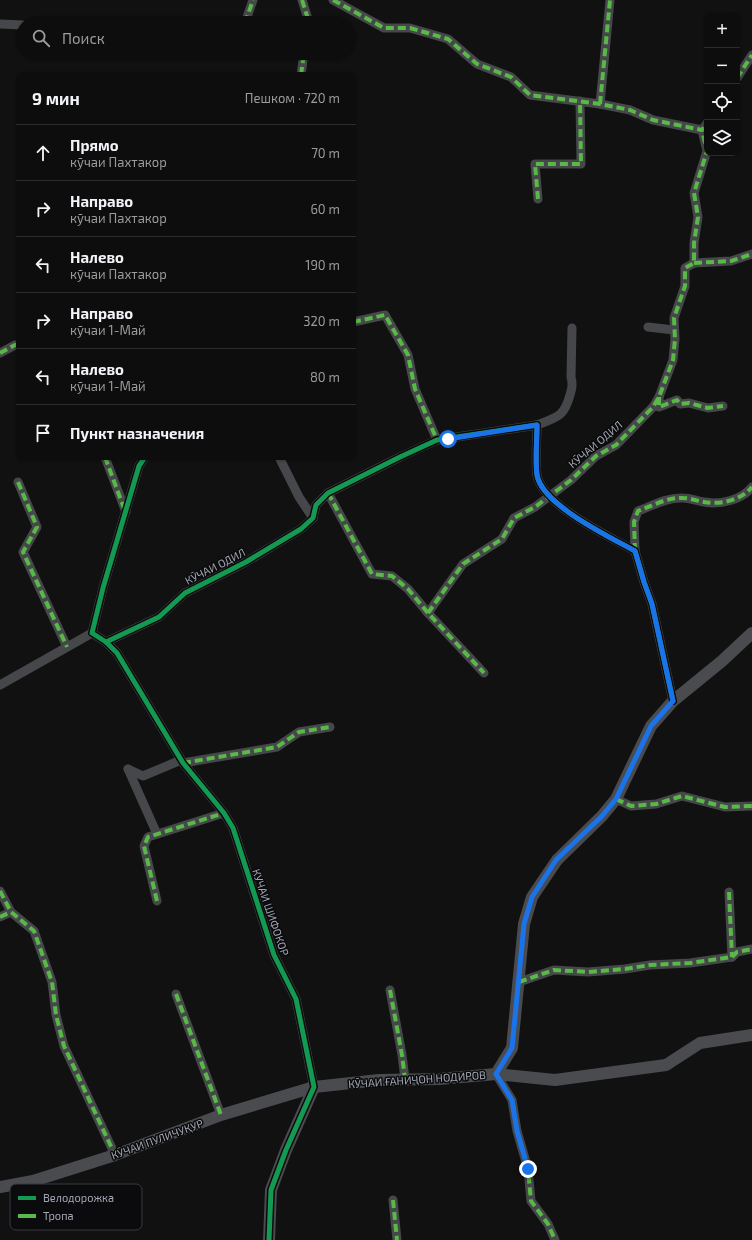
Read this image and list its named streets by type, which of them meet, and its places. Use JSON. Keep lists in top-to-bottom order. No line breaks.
{"streets":{"street":["КӮЧАИ ОДИЛ","КУЧАИ ШИФОКОР","КӮЧАИ ҒАНИҶОН НОДИРОВ","КӮЧАИ ПУЛИЧУҚУР"]},"crossings":[["КӮЧАИ ОДИЛ","КУЧАИ ШИФОКОР"],["КУЧАИ ШИФОКОР","КӮЧАИ ҒАНИҶОН НОДИРОВ"],["КУЧАИ ШИФОКОР","КӮЧАИ ПУЛИЧУҚУР"],["КӮЧАИ ҒАНИҶОН НОДИРОВ","КӮЧАИ ПУЛИЧУҚУР"]],"legend":["Велодорожка","Тропа"],"page":{"map_buttons":["+","−"],"search":"Поиск","heading":["9 мин","Пешком · 720 m"],"list":[["Прямо","кӯчаи Пахтакор","70 m"],["Направо","кӯчаи Пахтакор","60 m"],["Налево","кӯчаи Пахтакор","190 m"],["Направо","кӯчаи 1-Май","320 m"],["Налево","кӯчаи 1-Май","80 m"],"Пункт назначения"]}}
